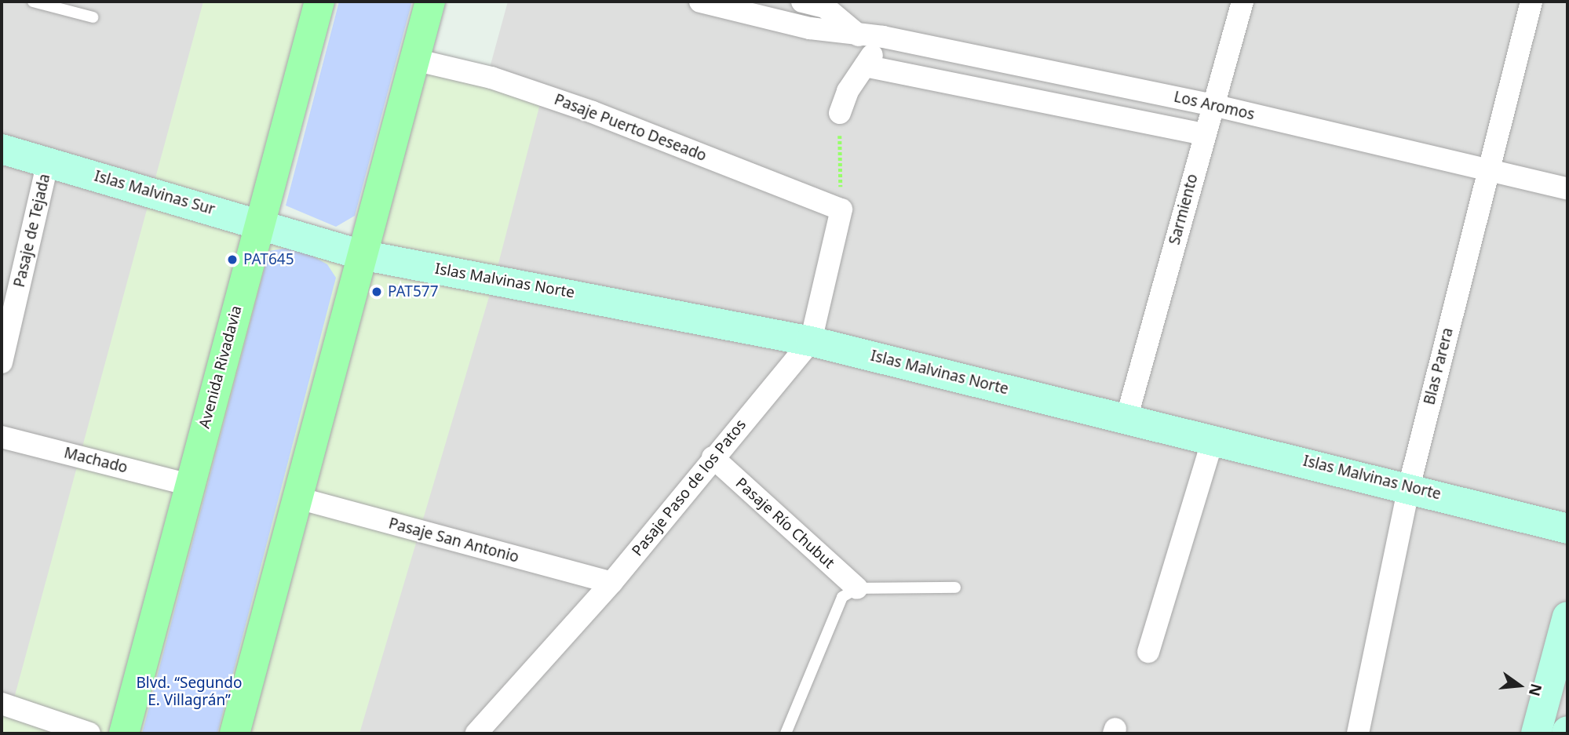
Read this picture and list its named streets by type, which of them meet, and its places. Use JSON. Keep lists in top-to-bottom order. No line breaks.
{"streets":{"main road":["Avenida Rivadavia"],"street":["Los Aromos","Pasaje Puerto Deseado","Islas Malvinas Sur","Sarmiento","Pasaje de Tejada","Islas Malvinas Norte","Blas Parera","Machado","Pasaje Paso de los Patos","Pasaje Río Chubut","Pasaje San Antonio"]},"crossings":[["Los Aromos","Sarmiento"],["Los Aromos","Blas Parera"],["Pasaje Puerto Deseado","Pasaje Paso de los Patos"],["Islas Malvinas Sur","Pasaje de Tejada"],["Islas Malvinas Sur","Islas Malvinas Norte"],["Islas Malvinas Sur","Avenida Rivadavia"],["Sarmiento","Islas Malvinas Norte"],["Islas Malvinas Norte","Blas Parera"],["Islas Malvinas Norte","Pasaje Paso de los Patos"],["Avenida Rivadavia","Machado"],["Pasaje Paso de los Patos","Pasaje Río Chubut"],["Pasaje Paso de los Patos","Pasaje San Antonio"]],"parks":["Blvd. “Segundo E. Villagrán”"],"places":["PAT645","PAT577"],"north":"right"}
